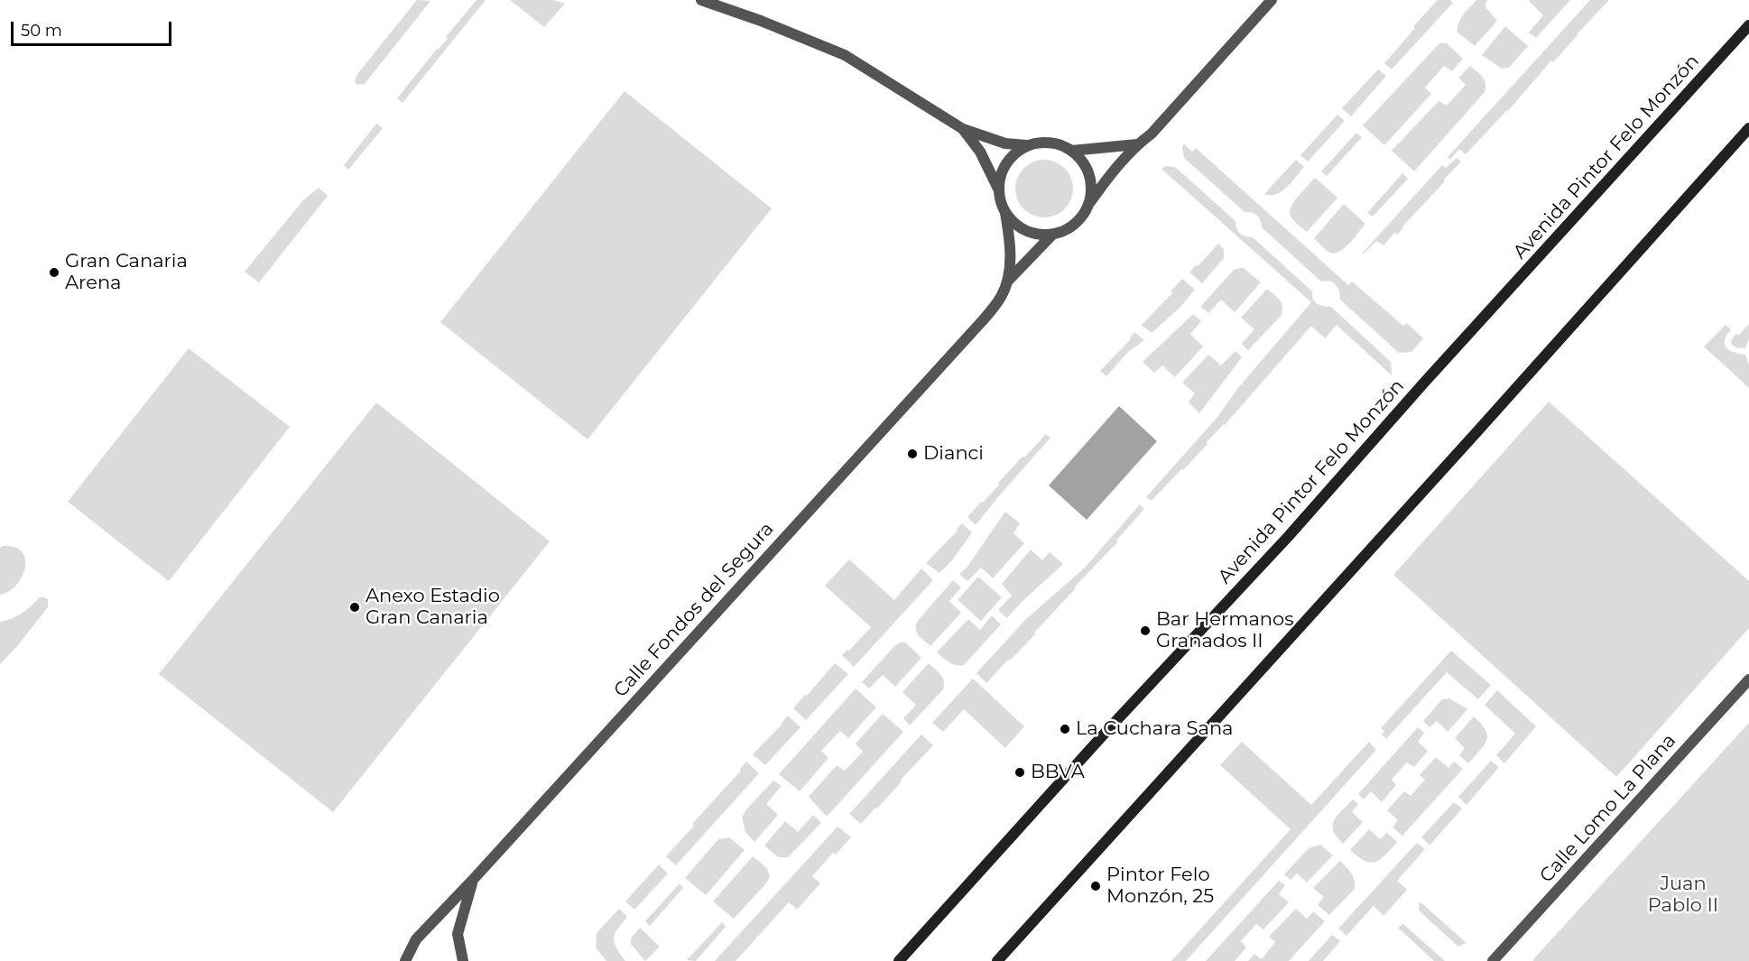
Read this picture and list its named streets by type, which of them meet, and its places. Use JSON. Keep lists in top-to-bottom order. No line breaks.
{"streets":{"street":["Avenida Pintor Felo Monzón","Calle Fondos del Segura","Calle Lomo La Plana"]},"parks":["Juan Pablo II"],"places":["Gran Canaria Arena","Dianci","Anexo Estadio Gran Canaria","Bar Hermanos Granados II","La Cuchara Sana","BBVA","Pintor Felo Monzón, 25"],"scale_bar":"50 m"}
